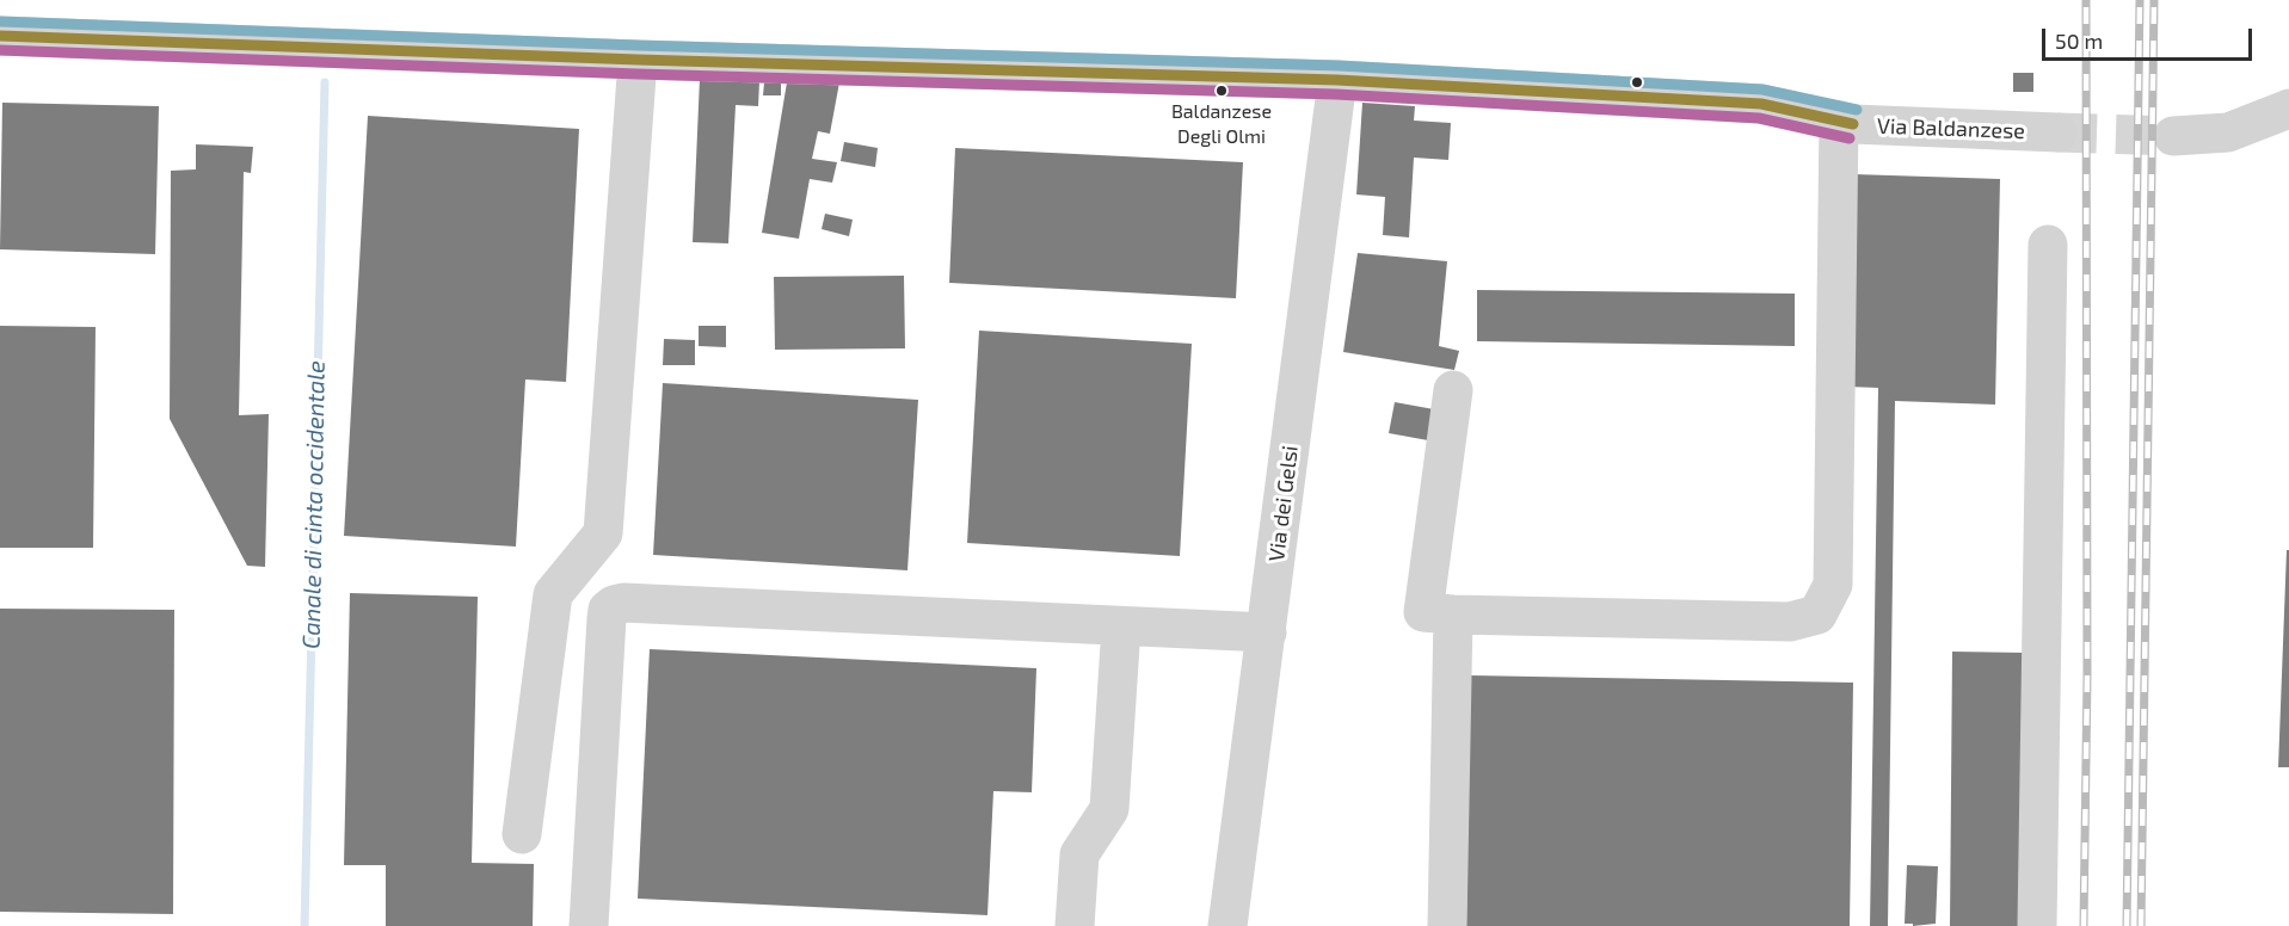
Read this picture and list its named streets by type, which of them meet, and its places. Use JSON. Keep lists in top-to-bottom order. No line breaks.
{"streets":{"street":["Via Baldanzese","Via dei Gelsi"]},"crossings":[["Via Baldanzese","Via dei Gelsi"]],"water":["Canale di cinta occidentale"],"places":["Baldanzese Degli Olmi"],"scale_bar":"50 m"}
